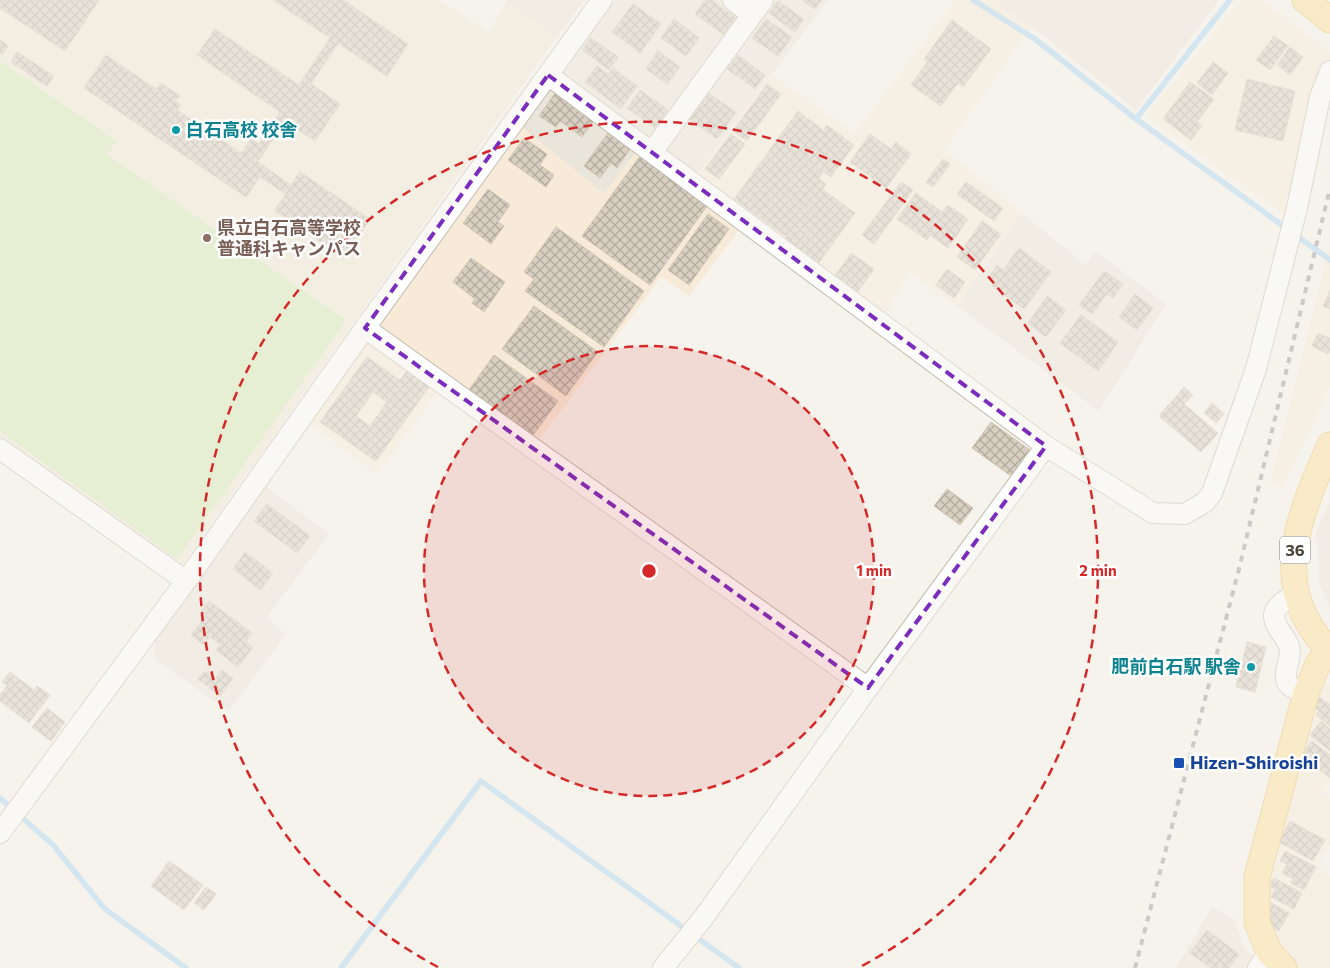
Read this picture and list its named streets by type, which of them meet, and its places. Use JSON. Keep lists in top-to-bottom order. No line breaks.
{"streets":{"main road":["36"]},"places":{"other":["白石高校 校舎","県立白石高等学校 普通科キャンパス","肥前白石駅 駅舎"],"transit":["Hizen-Shiroishi"]},"rings":["1 min","2 min"]}
